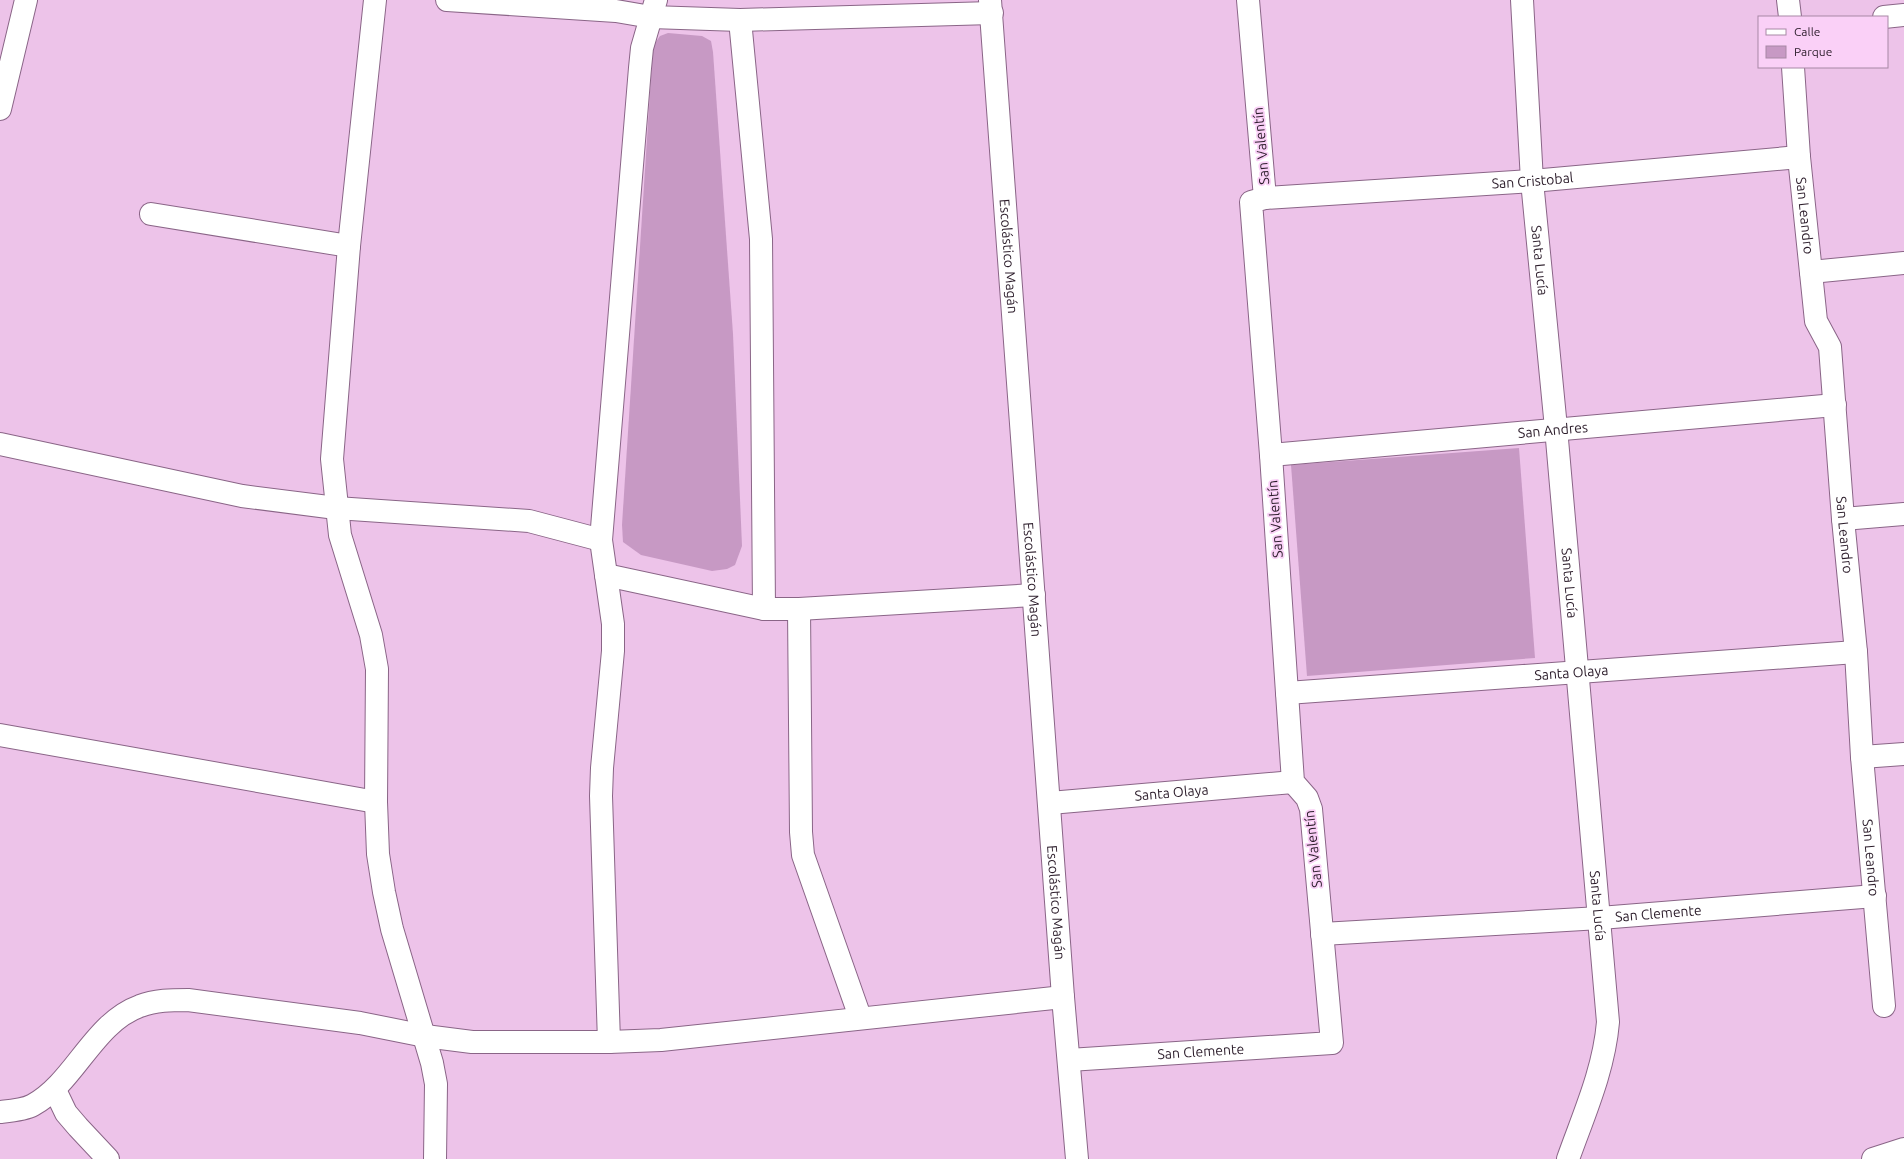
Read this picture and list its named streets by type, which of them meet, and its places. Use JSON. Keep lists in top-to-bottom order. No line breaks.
{"streets":{"street":["San Valentín","San Cristobal","San Leandro","Escolástico Magán","Santa Lucía","San Andres","Santa Olaya","San Clemente"]},"crossings":[["San Valentín","San Cristobal"],["San Valentín","San Andres"],["San Valentín","Santa Olaya"],["San Valentín","San Clemente"],["San Cristobal","San Leandro"],["San Cristobal","Santa Lucía"],["San Leandro","San Andres"],["San Leandro","Santa Olaya"],["San Leandro","San Clemente"],["Escolástico Magán","Santa Olaya"],["Escolástico Magán","San Clemente"],["Santa Lucía","San Andres"],["Santa Lucía","Santa Olaya"],["Santa Lucía","San Clemente"]],"legend":["Calle","Parque"]}
